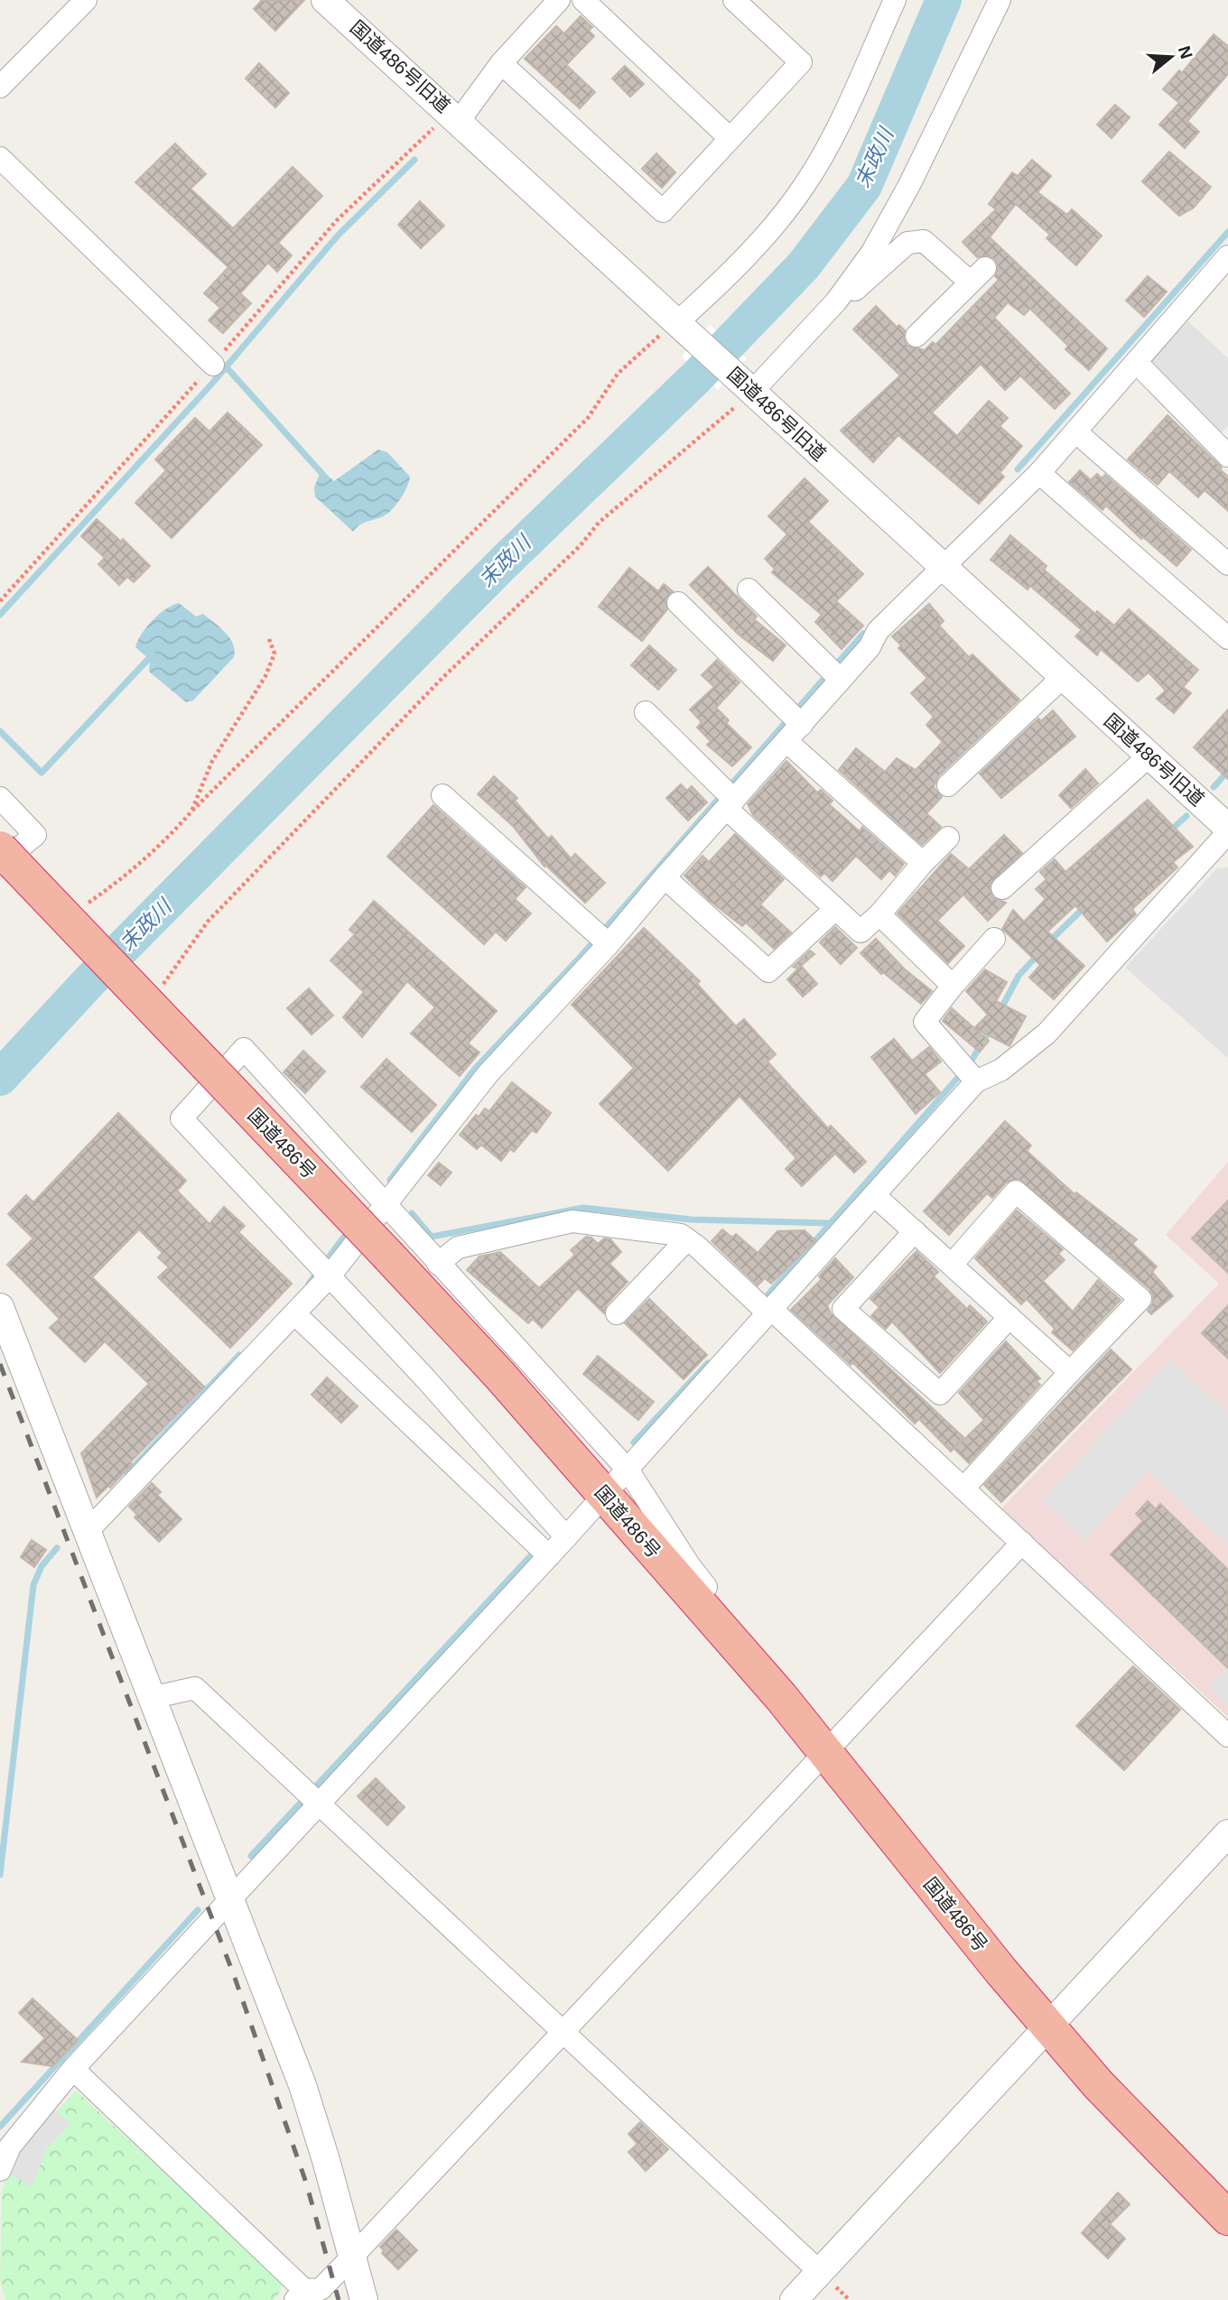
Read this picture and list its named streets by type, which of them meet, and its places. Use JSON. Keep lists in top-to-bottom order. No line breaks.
{"streets":{"highway":["国道486号"],"street":["国道486号旧道"]},"water":["末政川"],"north":"right"}
